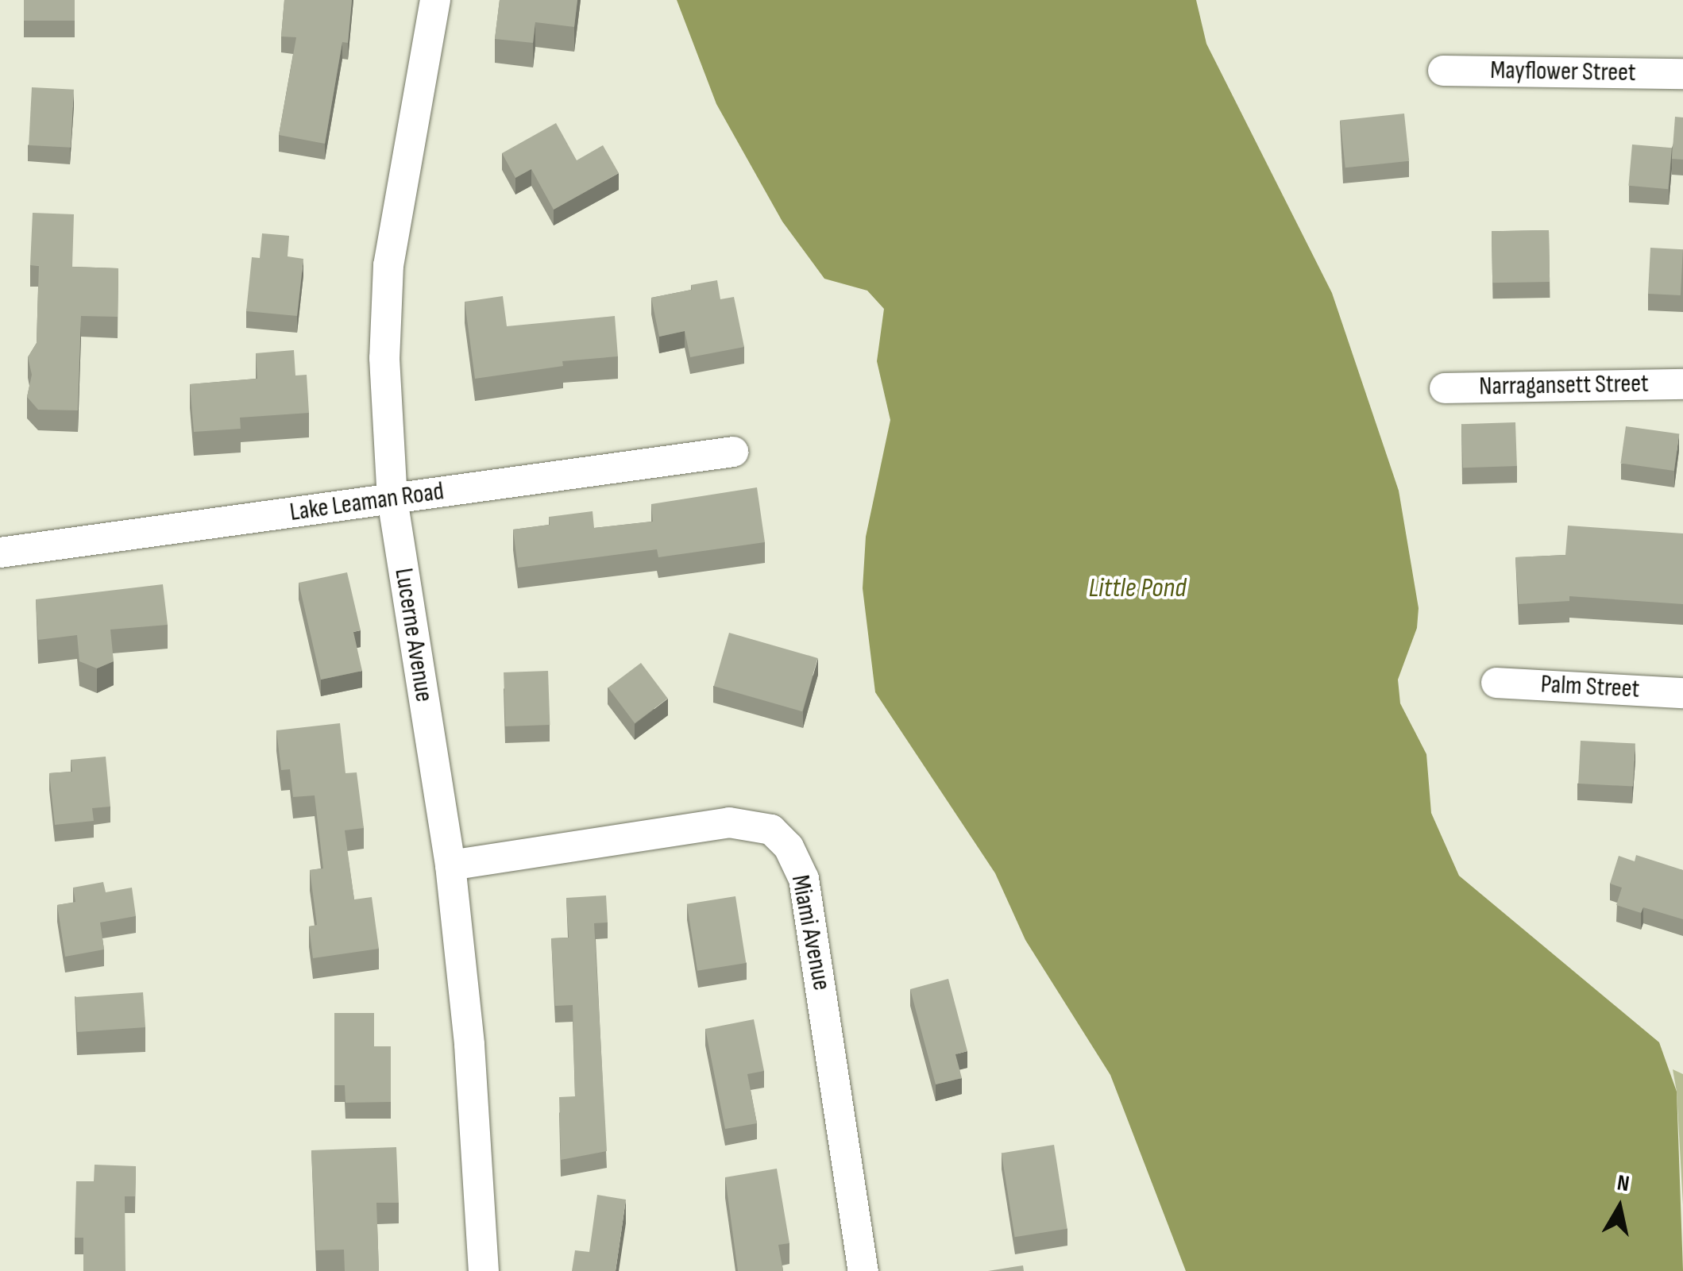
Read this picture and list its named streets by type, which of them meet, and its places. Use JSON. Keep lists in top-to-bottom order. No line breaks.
{"streets":{"street":["Mayflower Street","Narragansett Street","Lake Leaman Road","Lucerne Avenue","Palm Street","Miami Avenue"]},"crossings":[["Lake Leaman Road","Lucerne Avenue"],["Lucerne Avenue","Miami Avenue"]],"water":["Little Pond"],"north":"top"}
